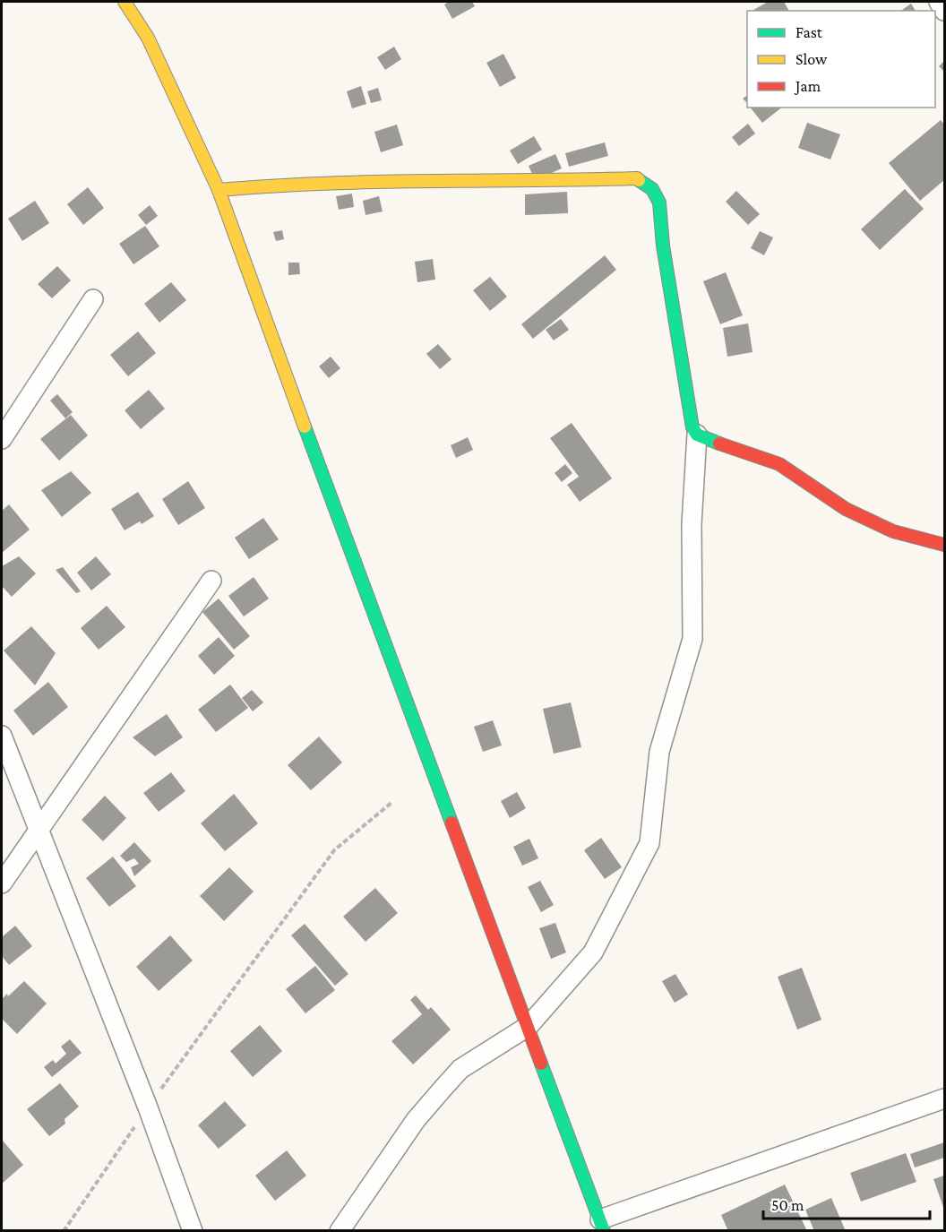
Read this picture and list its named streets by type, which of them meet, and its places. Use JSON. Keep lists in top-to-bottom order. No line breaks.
{"legend":["Fast","Slow","Jam"],"scale_bar":"50 m"}
